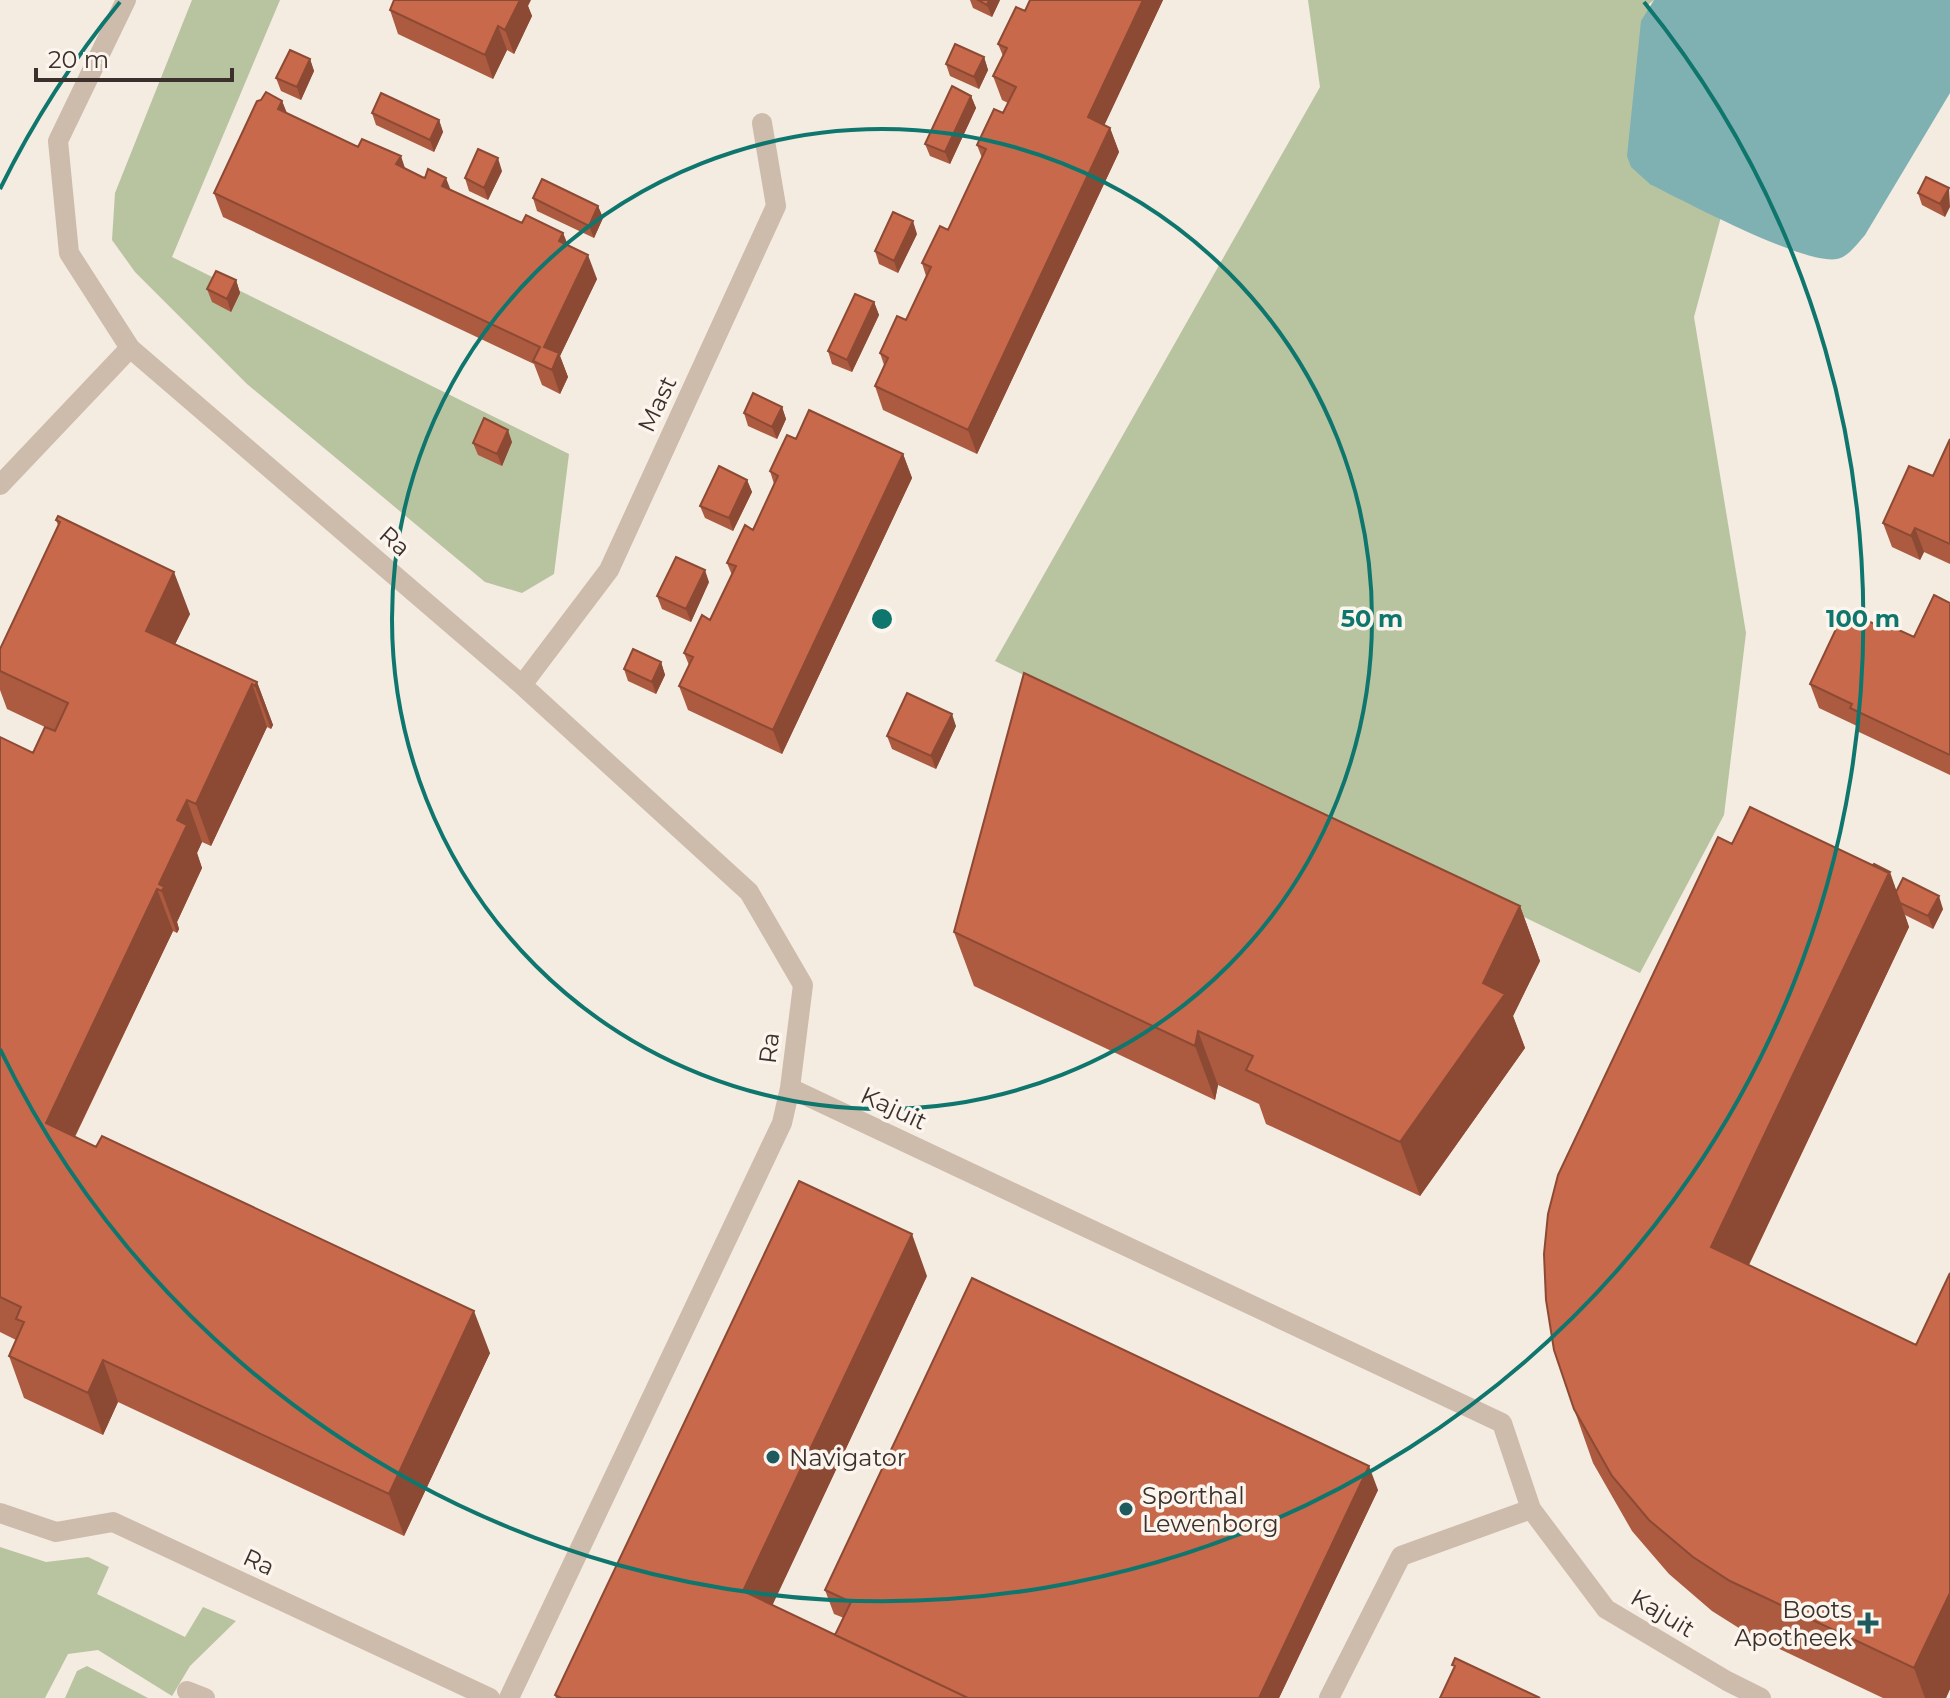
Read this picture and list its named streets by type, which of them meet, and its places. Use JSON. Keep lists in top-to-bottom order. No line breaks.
{"streets":{"street":["Mast","Ra","Kajuit"]},"crossings":[["Mast","Ra"],["Ra","Kajuit"]],"places":{"other":["Navigator","Sporthal Lewenborg"],"health":["Boots Apotheek"]},"scale_bar":"20 m","rings":["50 m","100 m"]}
